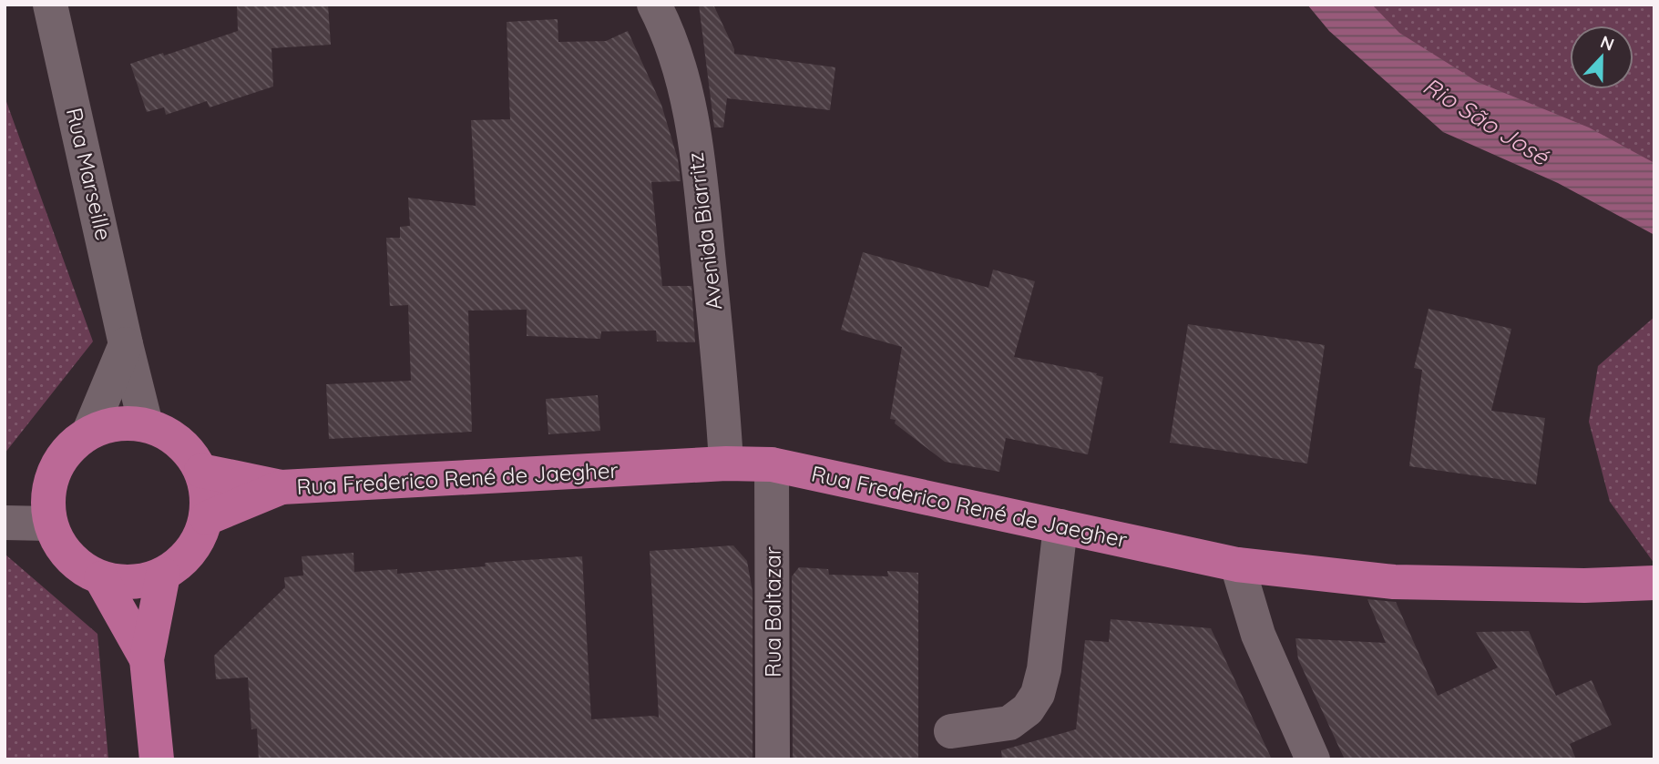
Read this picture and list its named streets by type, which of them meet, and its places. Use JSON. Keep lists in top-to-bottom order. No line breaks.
{"streets":{"main road":["Rua Frederico René de Jaegher"],"street":["Rua Marseille","Avenida Biarritz","Rua Baltazar"]},"crossings":[["Rua Marseille","Rua Frederico René de Jaegher"],["Avenida Biarritz","Rua Frederico René de Jaegher"],["Rua Frederico René de Jaegher","Rua Baltazar"]],"water":["Rio São José"],"north":"top"}
